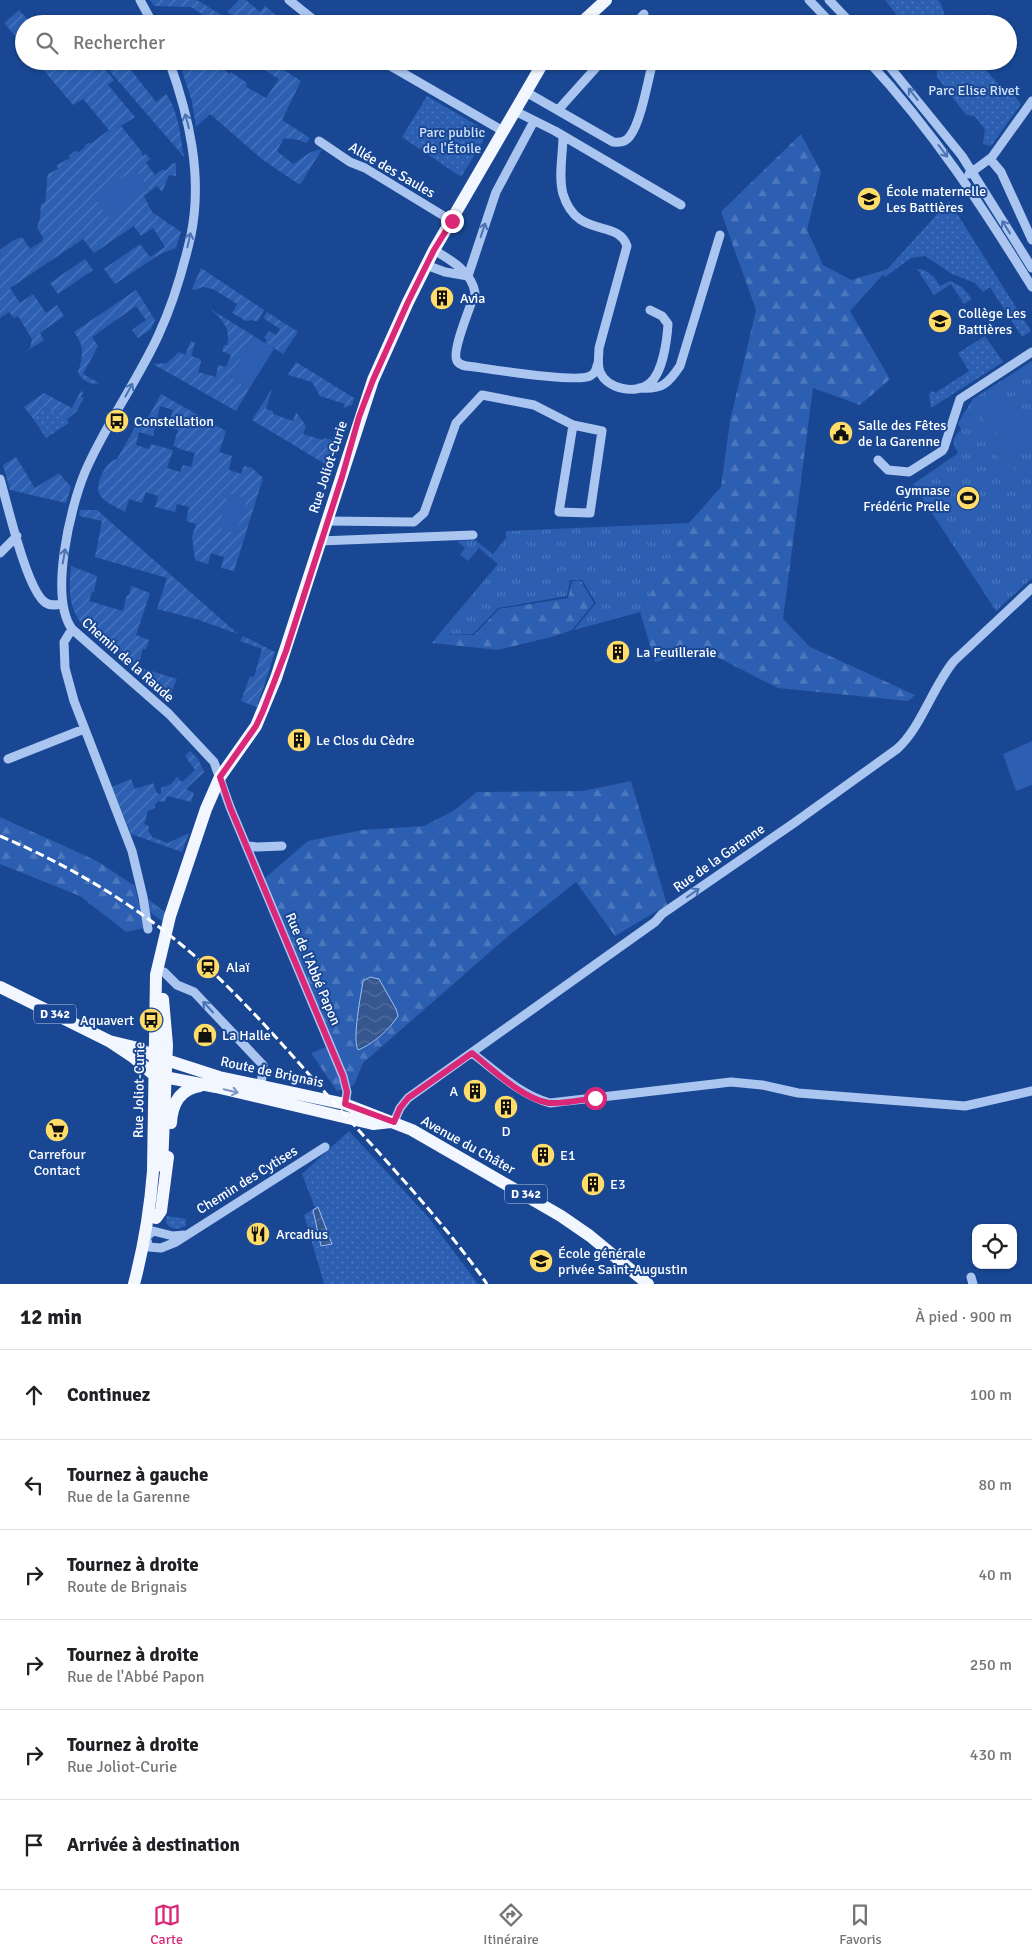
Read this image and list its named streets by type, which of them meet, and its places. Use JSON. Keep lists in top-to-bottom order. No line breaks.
{"streets":{"main road":["Rue Joliot-Curie","D 342","Route de Brignais","Avenue du Châter"],"street":["Allée des Saules","Chemin de la Raude","Rue de la Garenne","Rue de l'Abbé Papon","Chemin des Cytises"]},"crossings":[["Allée des Saules","Rue Joliot-Curie"],["Rue Joliot-Curie","Chemin de la Raude"],["Rue Joliot-Curie","Rue de l'Abbé Papon"],["Rue Joliot-Curie","Route de Brignais"],["Rue Joliot-Curie","Chemin des Cytises"],["Chemin de la Raude","Rue de l'Abbé Papon"],["Rue de la Garenne","Route de Brignais"],["Rue de la Garenne","Avenue du Châter"],["Rue de l'Abbé Papon","Route de Brignais"],["Route de Brignais","Avenue du Châter"]],"one_way":["Rue de la Garenne"],"parks":["Parc Elise Rivet","Parc public de l'Étoile"],"places":{"school or university":["École maternelle Les Battières","Collège Les Battières","École générale privée Saint-Augustin"],"building":["Avia","La Feuilleraie","Le Clos du Cèdre","A","D","E1","E3"],"bus stop":["Constellation","Aquavert"],"public building":["Salle des Fêtes de la Garenne"],"sports":["Gymnase Frédéric Prelle"],"station":["Alaï"],"shop":["La Halle"],"supermarket":["Carrefour Contact"],"restaurant":["Arcadius"]},"page":{"search":"Rechercher","heading":["12 min","À pied · 900 m"],"list":[["Continuez","100 m"],["Tournez à gauche","Rue de la Garenne","80 m"],["Tournez à droite","Route de Brignais","40 m"],["Tournez à droite","Rue de l'Abbé Papon","250 m"],["Tournez à droite","Rue Joliot-Curie","430 m"],"Arrivée à destination"],"nav":["Carte","Itinéraire","Favoris"]}}
